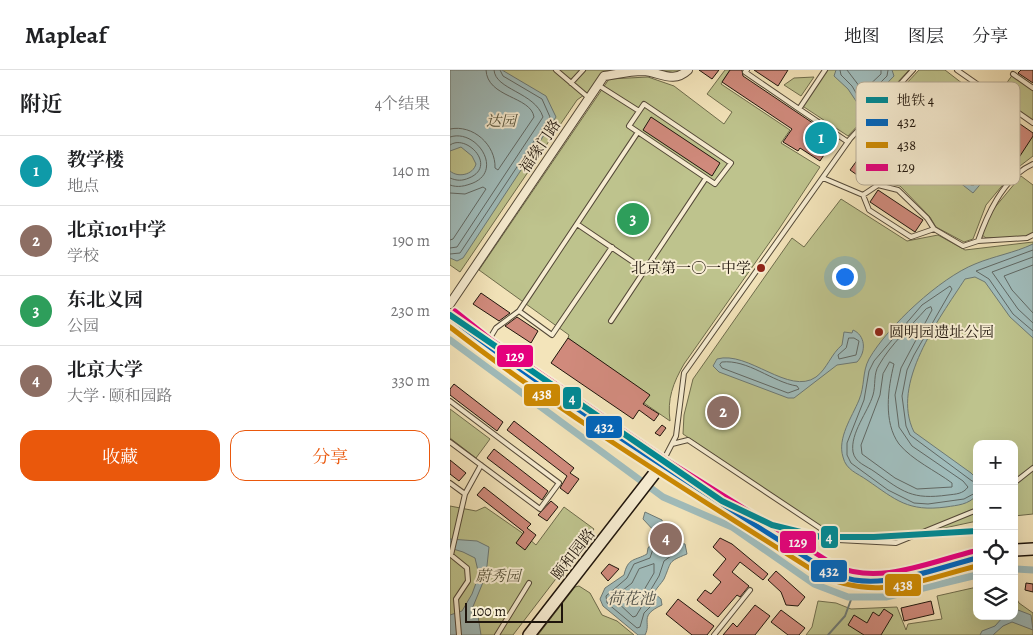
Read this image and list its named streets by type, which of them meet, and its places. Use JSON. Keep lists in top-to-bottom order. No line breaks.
{"streets":{"main road":["颐和园路"],"street":["福缘门路"]},"water":["荷花池"],"parks":["达园","蔚秀园"],"places":["北京第一〇一中学","圆明园遗址公园"],"lines":["transit line 129","metro line 4","transit line 432","transit line 438"],"legend":["地铁 4","432","438","129"],"scale_bar":"100 m","page":{"header":"Mapleaf","nav":["地图","图层","分享"],"heading":["附近","4个结果"],"pins":["1","3","2","4"],"list":[{"mark":"1","name":"教学楼","note":"地点","value":"140 m"},{"mark":"2","name":"北京101中学","note":"学校","value":"190 m"},{"mark":"3","name":"东北义园","note":"公园","value":"230 m"},{"mark":"4","name":"北京大学","note":"大学 · 颐和园路","value":"330 m"}],"buttons":["收藏","分享"],"map_buttons":["+","−"],"scale":"100 m"}}
